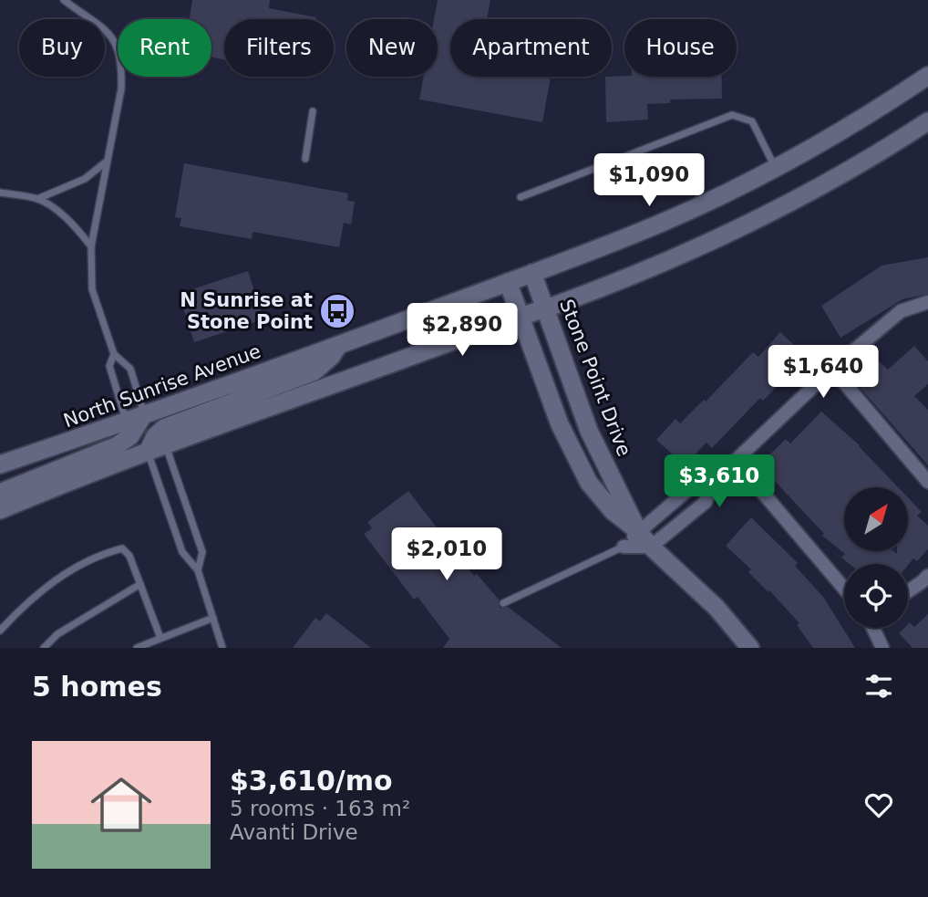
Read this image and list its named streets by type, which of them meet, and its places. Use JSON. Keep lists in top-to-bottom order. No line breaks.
{"streets":{"main road":["Stone Point Drive","North Sunrise Avenue"]},"crossings":[["Stone Point Drive","North Sunrise Avenue"]],"places":{"bus stop":["N Sunrise at Stone Point"]},"north":"top right","page":{"chip":["Buy","Rent","Filters","New","Apartment","House"],"price":["$1,090","$2,890","$1,640","$3,610","$2,010"],"heading":"5 homes","list":[{"name":"$3,610/mo","note":"5 rooms · 163 m² · Avanti Drive"}]}}
